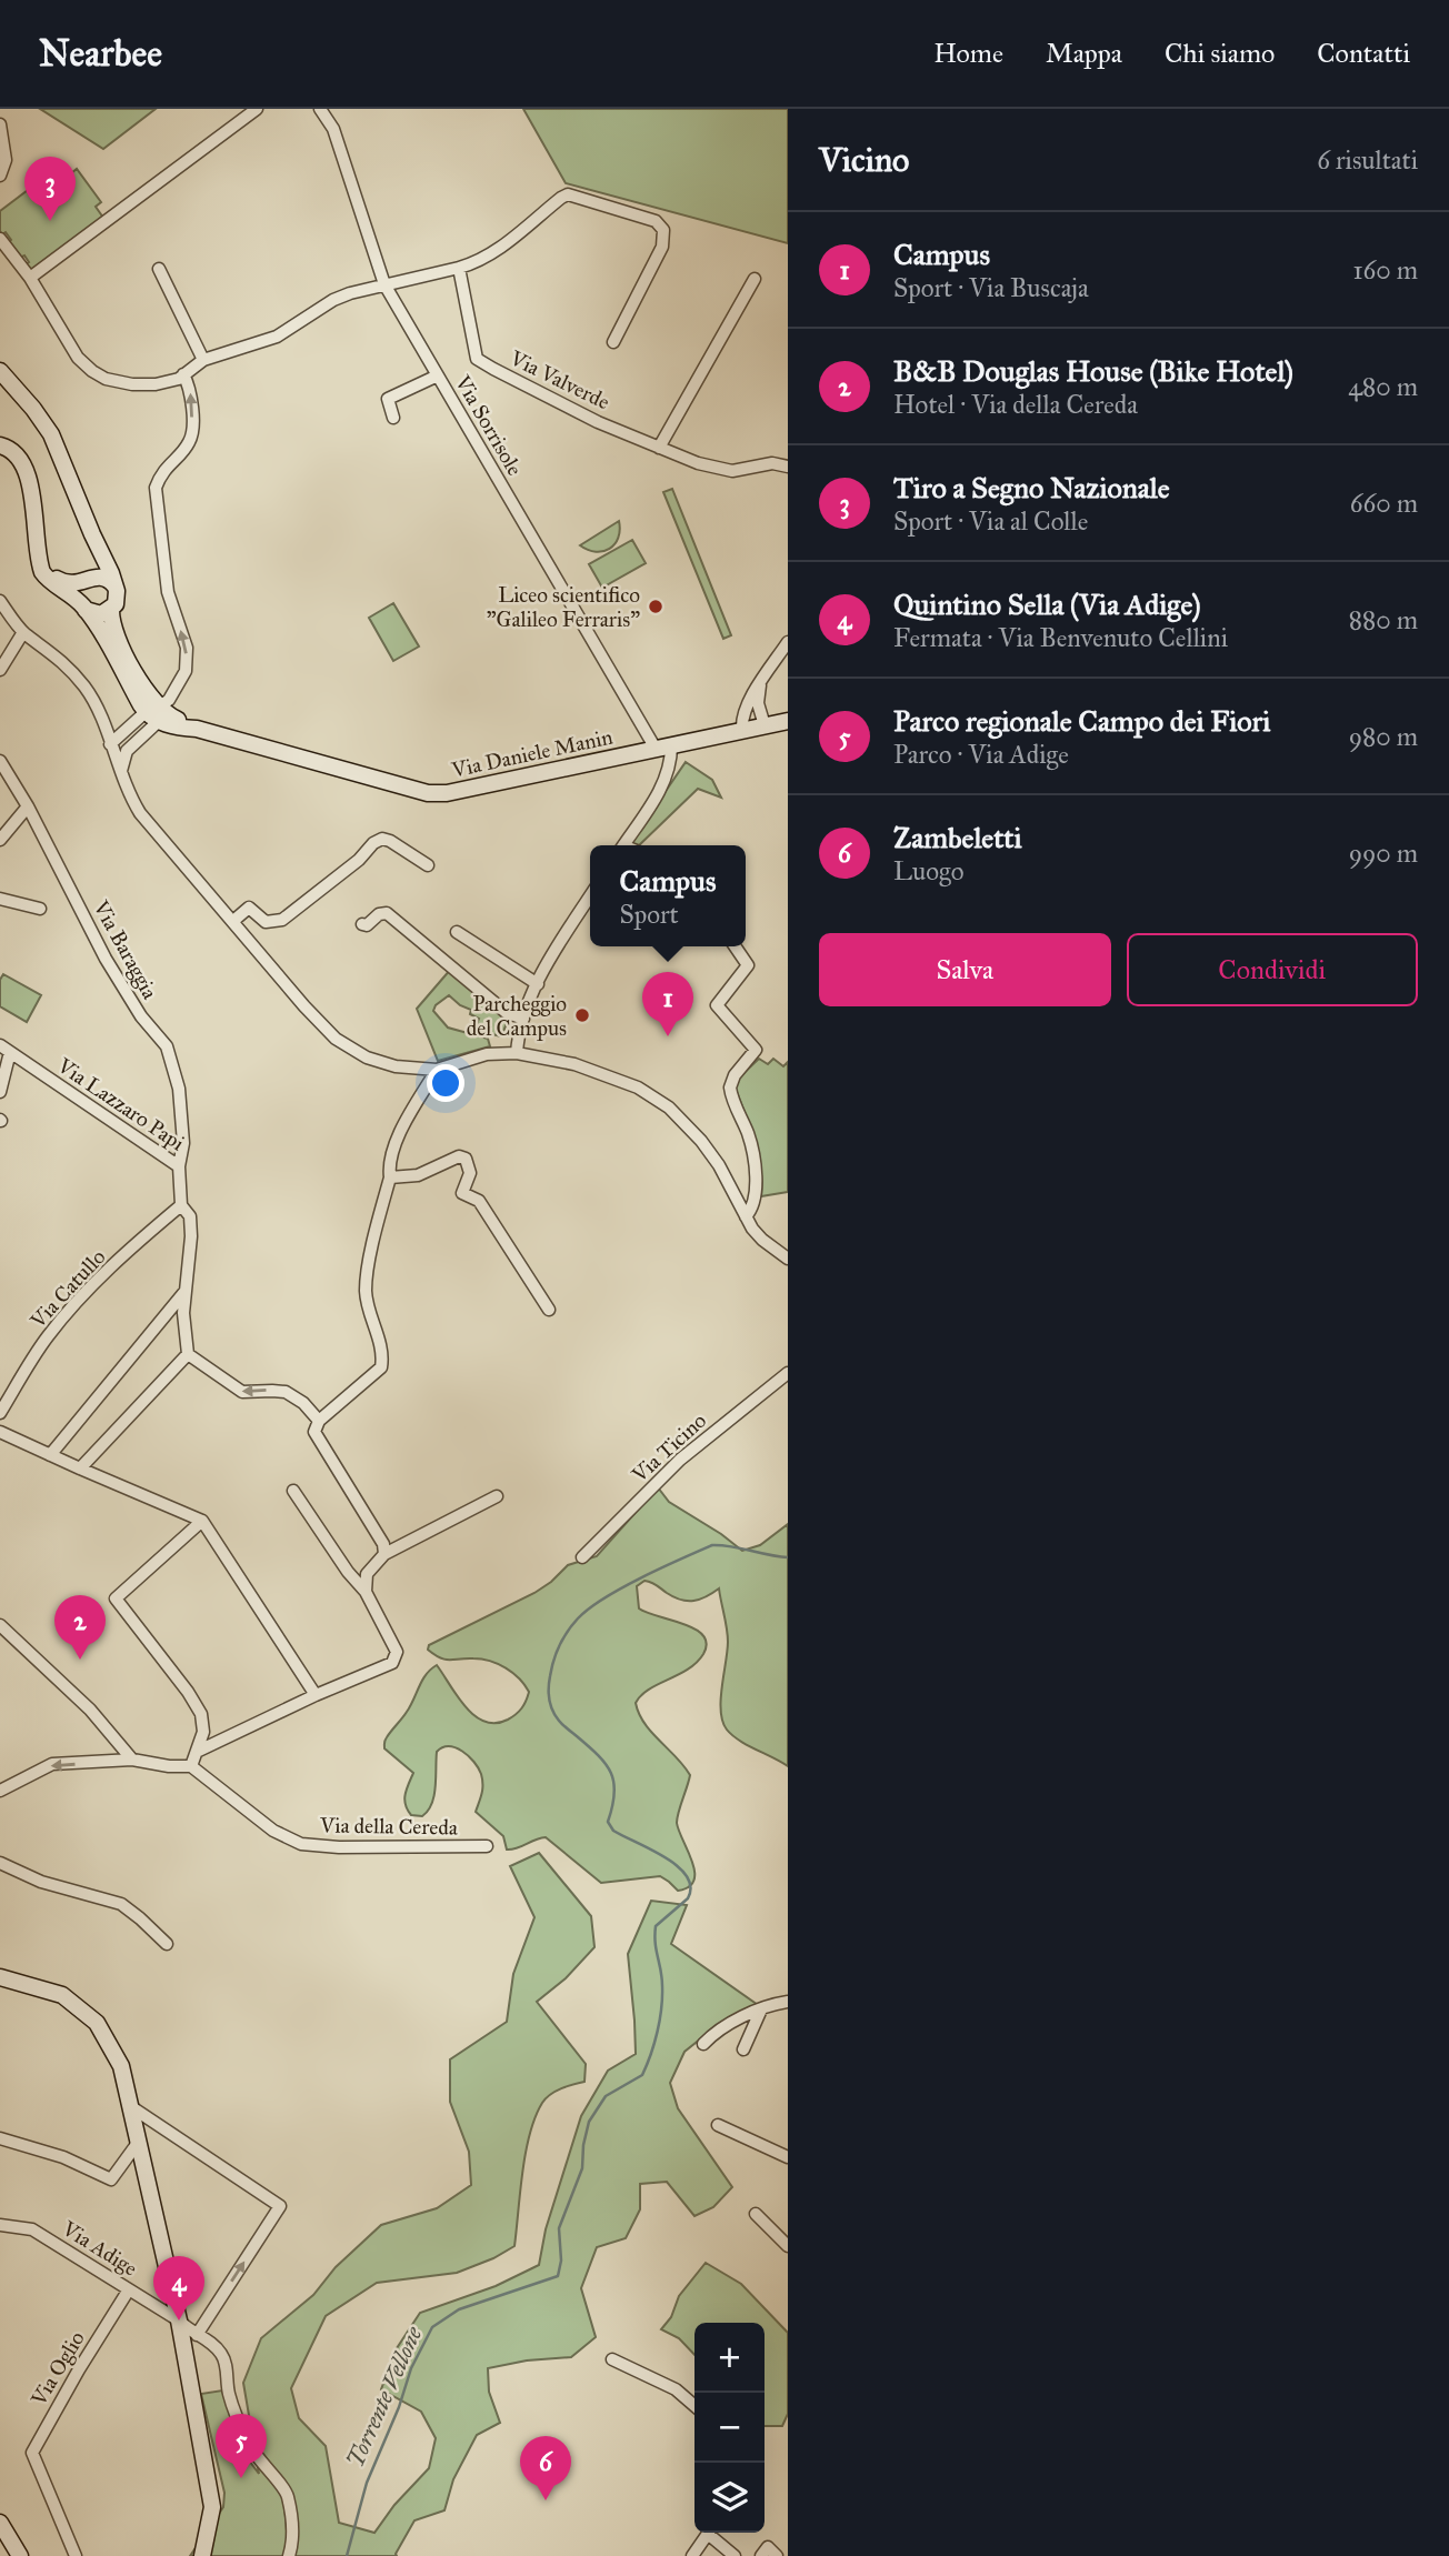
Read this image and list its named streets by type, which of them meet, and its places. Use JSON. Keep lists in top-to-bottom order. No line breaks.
{"streets":{"main road":["Via Daniele Manin"],"street":["Via Valverde","Via Sorrisole","Via Baraggia","Via Lazzaro Papi","Via Catullo","Via Ticino","Via della Cereda","Via Adige","Via Oglio"]},"crossings":[["Via Sorrisole","Via Daniele Manin"],["Via Baraggia","Via Lazzaro Papi"],["Via Lazzaro Papi","Via Catullo"],["Via Adige","Via Oglio"]],"water":["Torrente Vellone"],"places":["Liceo scientifico \"Galileo Ferraris\"","Parcheggio del Campus"],"page":{"header":"Nearbee","nav":["Home","Mappa","Chi siamo","Contatti"],"heading":["Vicino","6 risultati"],"pins":["3","1","2","4","5","6"],"list":[{"mark":"1","name":"Campus","note":"Sport · Via Buscaja","value":"160 m"},{"mark":"2","name":"B&B Douglas House (Bike Hotel)","note":"Hotel · Via della Cereda","value":"480 m"},{"mark":"3","name":"Tiro a Segno Nazionale","note":"Sport · Via al Colle","value":"660 m"},{"mark":"4","name":"Quintino Sella (Via Adige)","note":"Fermata · Via Benvenuto Cellini","value":"880 m"},{"mark":"5","name":"Parco regionale Campo dei Fiori","note":"Parco · Via Adige","value":"980 m"},{"mark":"6","name":"Zambeletti","note":"Luogo","value":"990 m"}],"popup":["Campus","Sport"],"buttons":["Salva","Condividi"],"map_buttons":["+","−"]}}
